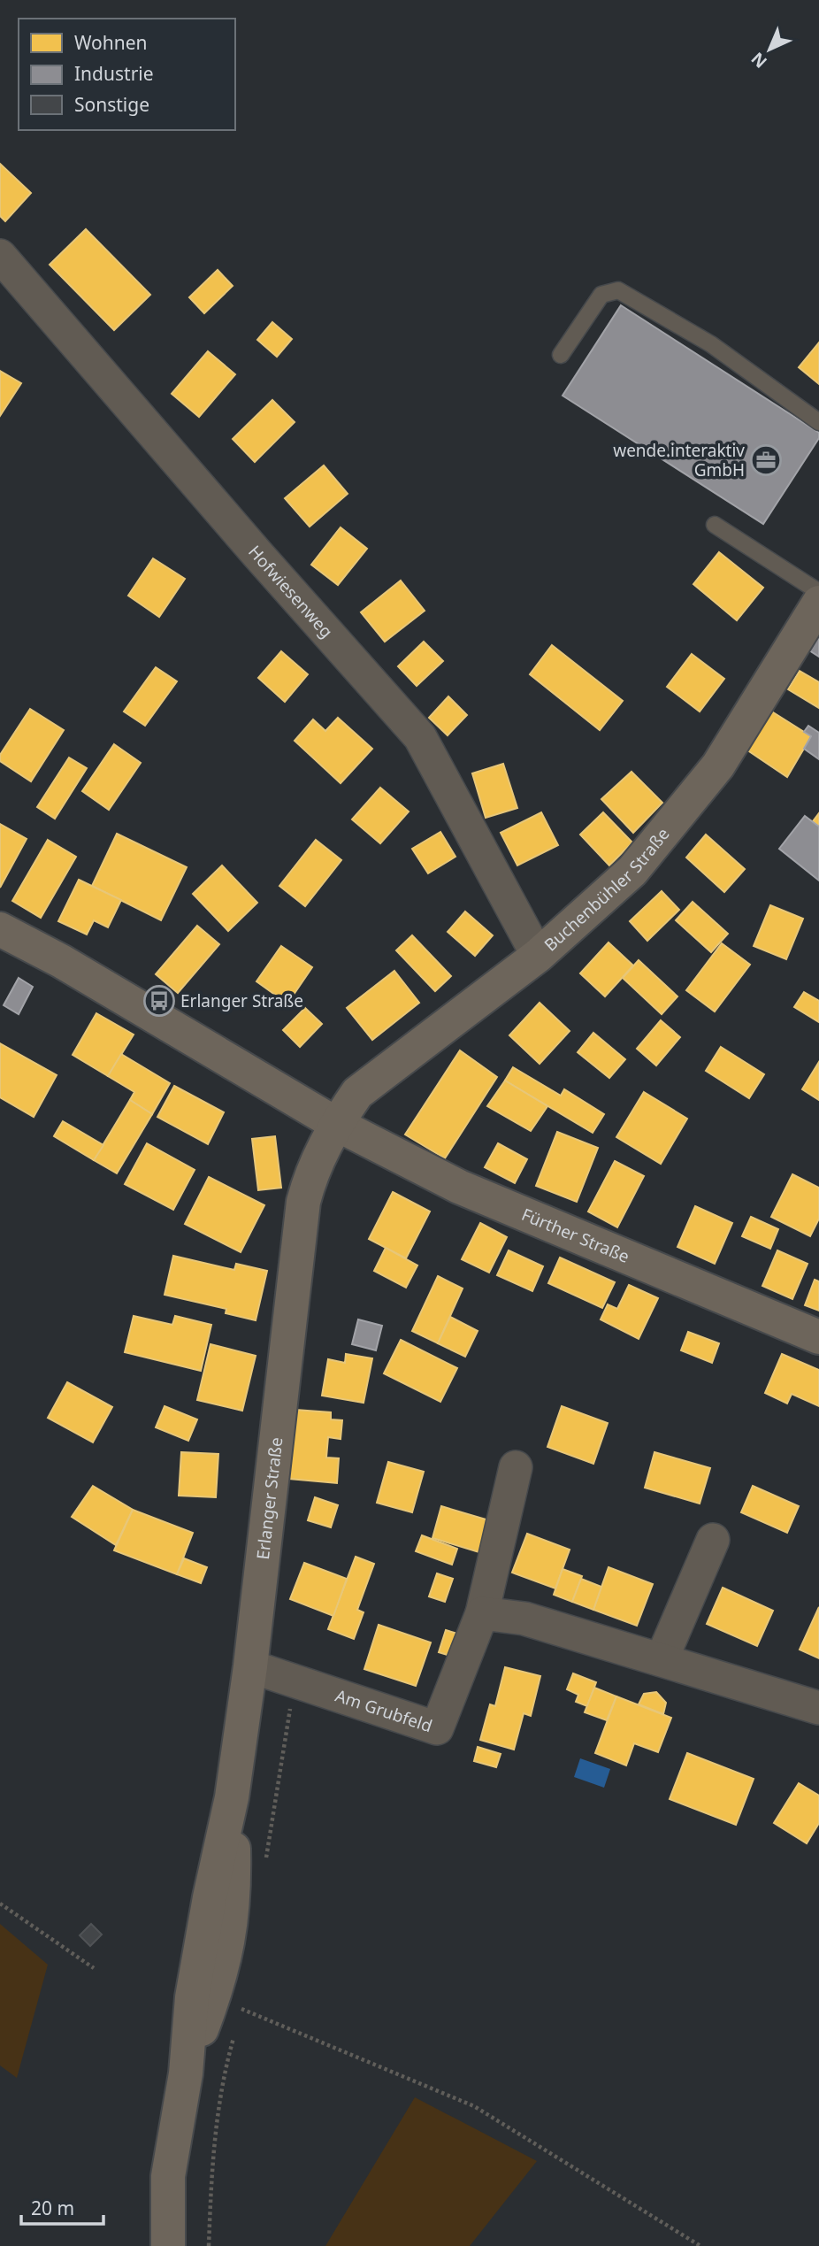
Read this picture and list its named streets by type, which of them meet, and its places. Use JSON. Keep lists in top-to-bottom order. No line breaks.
{"streets":{"main road":["Buchenbühler Straße","Fürther Straße","Erlanger Straße"],"street":["Hofwiesenweg","Am Grubfeld"]},"crossings":[["Hofwiesenweg","Buchenbühler Straße"],["Buchenbühler Straße","Fürther Straße"],["Buchenbühler Straße","Erlanger Straße"],["Fürther Straße","Erlanger Straße"],["Erlanger Straße","Am Grubfeld"]],"places":{"office":["wende.interaktiv GmbH"],"bus stop":["Erlanger Straße"]},"legend":["Wohnen","Industrie","Sonstige"],"scale_bar":"20 m","north":"bottom left"}
